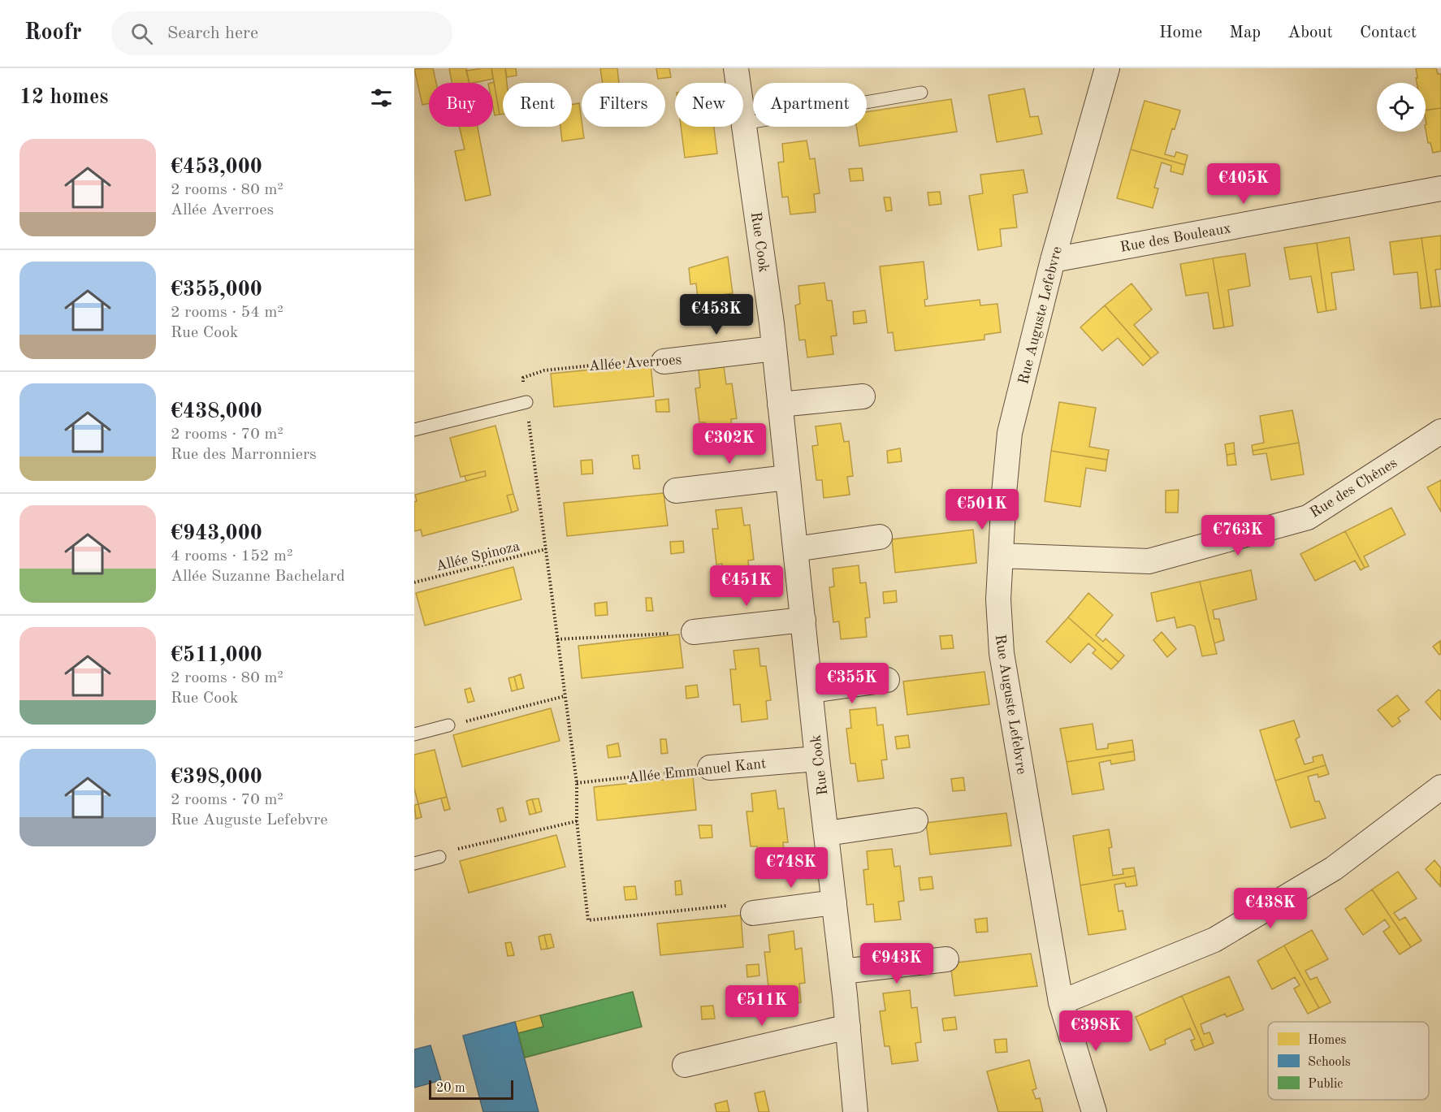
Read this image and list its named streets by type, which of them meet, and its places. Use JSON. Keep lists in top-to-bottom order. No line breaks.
{"streets":{"street":["Rue des Bouleaux","Rue Cook","Rue Auguste Lefebvre","Allée Averroes","Rue des Chênes","Allée Emmanuel Kant"],"path":["Allée Spinoza"]},"crossings":[["Rue des Bouleaux","Rue Auguste Lefebvre"],["Rue Cook","Allée Averroes"],["Rue Cook","Allée Emmanuel Kant"],["Rue Auguste Lefebvre","Rue des Chênes"]],"legend":["Homes","Schools","Public"],"scale_bar":"20 m","page":{"header":"Roofr","search":"Search here","nav":["Home","Map","About","Contact"],"heading":"12 homes","chip":["Buy","Rent","Filters","New","Apartment"],"list":[{"name":"€453,000","note":"2 rooms · 80 m² · Allée Averroes"},{"name":"€355,000","note":"2 rooms · 54 m² · Rue Cook"},{"name":"€438,000","note":"2 rooms · 70 m² · Rue des Marronniers"},{"name":"€943,000","note":"4 rooms · 152 m² · Allée Suzanne Bachelard"},{"name":"€511,000","note":"2 rooms · 80 m² · Rue Cook"},{"name":"€398,000","note":"2 rooms · 70 m² · Rue Auguste Lefebvre"}],"price":["€405K","€453K","€302K","€501K","€763K","€451K","€355K","€748K","€438K","€943K","€511K","€398K"],"scale":"20 m"}}
